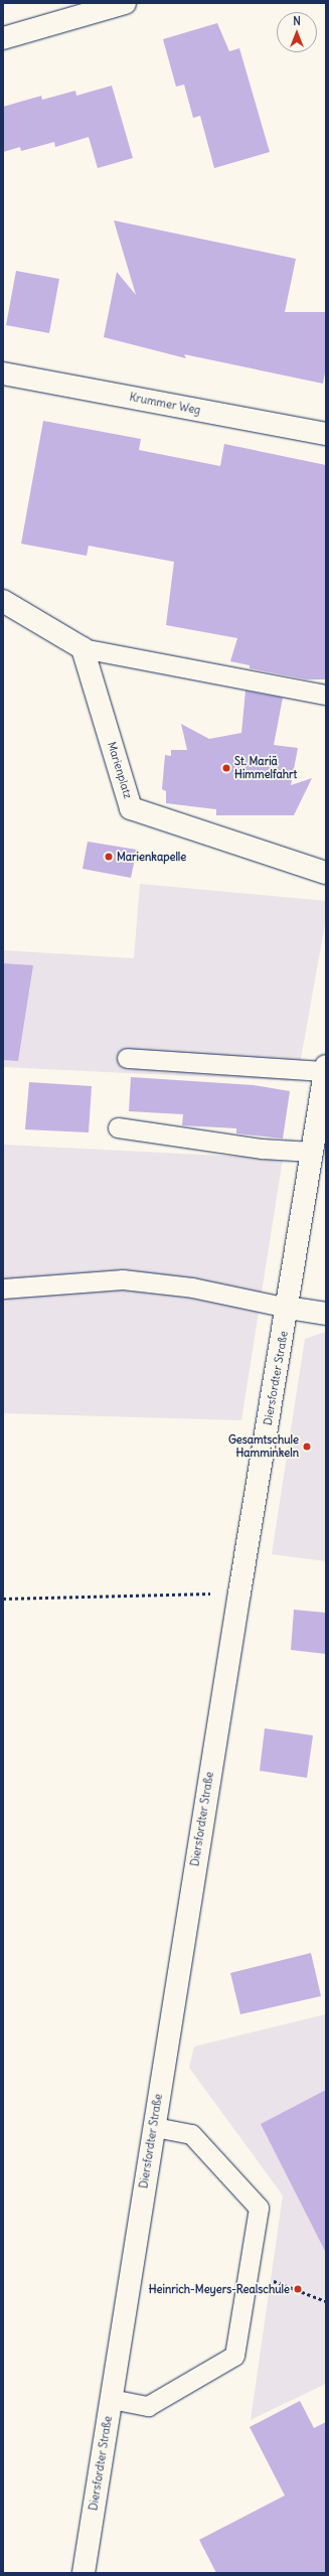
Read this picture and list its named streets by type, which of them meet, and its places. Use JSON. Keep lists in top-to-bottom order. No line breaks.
{"streets":{"street":["Krummer Weg","Marienplatz","Diersfordter Straße"]},"places":["St. Mariä Himmelfahrt","Marienkapelle","Gesamtschule Hamminkeln","Heinrich-Meyers-Realschule"],"north":"top"}
